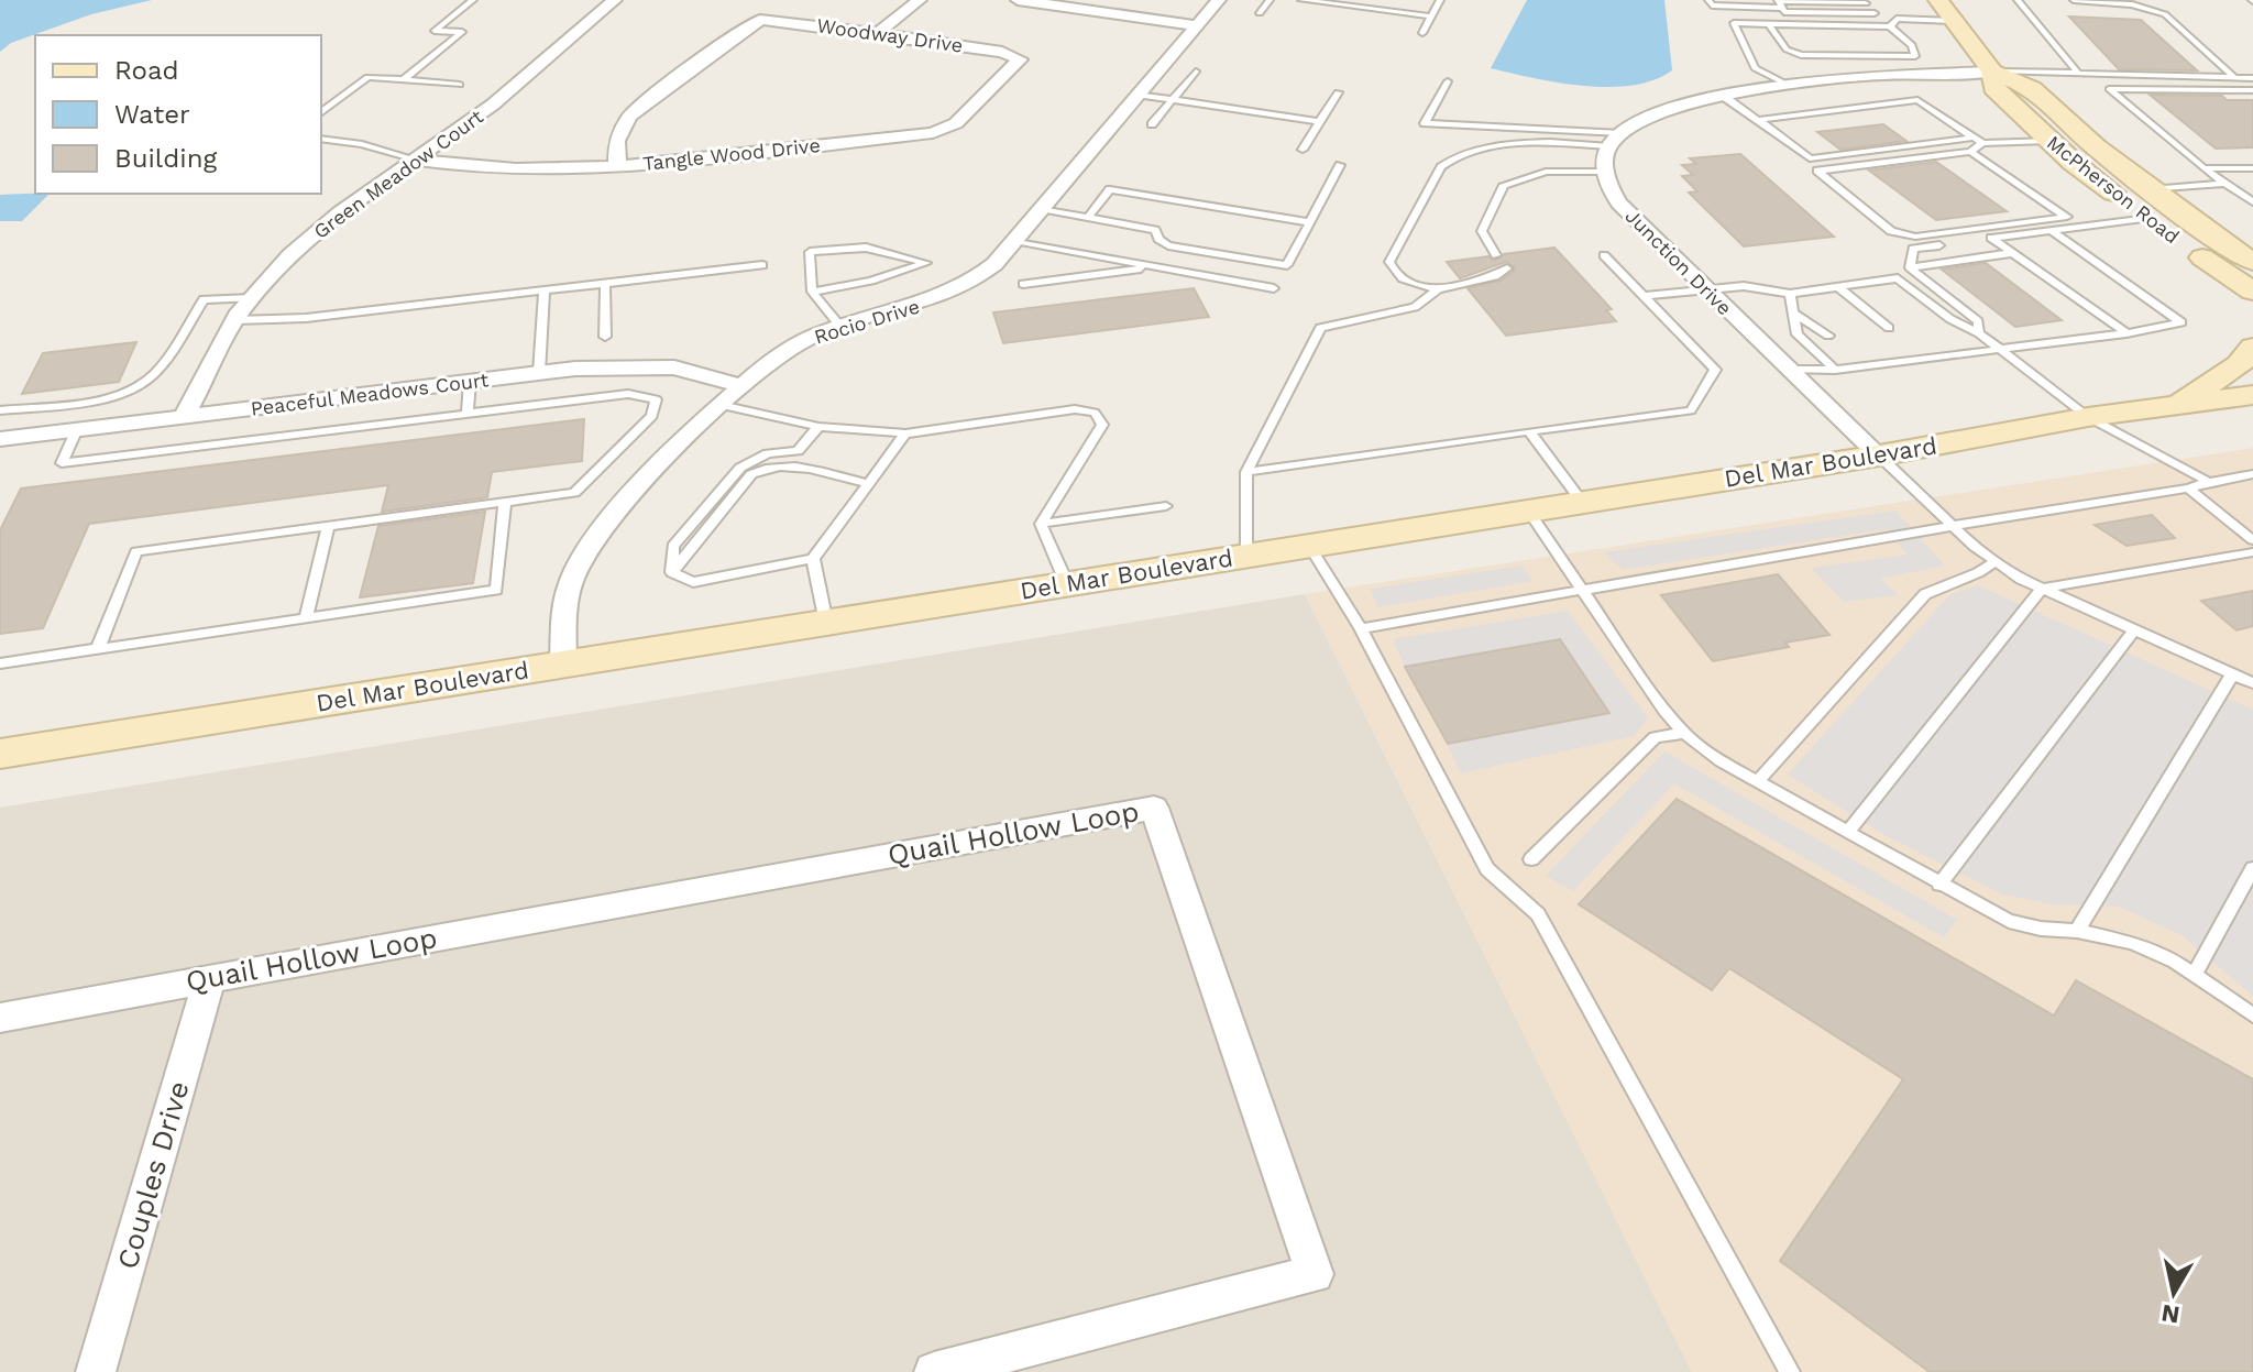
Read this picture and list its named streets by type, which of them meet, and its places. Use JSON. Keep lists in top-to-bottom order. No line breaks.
{"streets":{"main road":["McPherson Road","Del Mar Boulevard"],"street":["Woodway Drive","Tangle Wood Drive","Green Meadow Court","Junction Drive","Rocio Drive","Peaceful Meadows Court","Quail Hollow Loop","Couples Drive"]},"crossings":[["Woodway Drive","Tangle Wood Drive"],["Tangle Wood Drive","Green Meadow Court"],["Green Meadow Court","Peaceful Meadows Court"],["Junction Drive","Del Mar Boulevard"],["Rocio Drive","Peaceful Meadows Court"],["Rocio Drive","Del Mar Boulevard"],["Quail Hollow Loop","Couples Drive"]],"legend":["Road","Water","Building"],"north":"bottom"}
